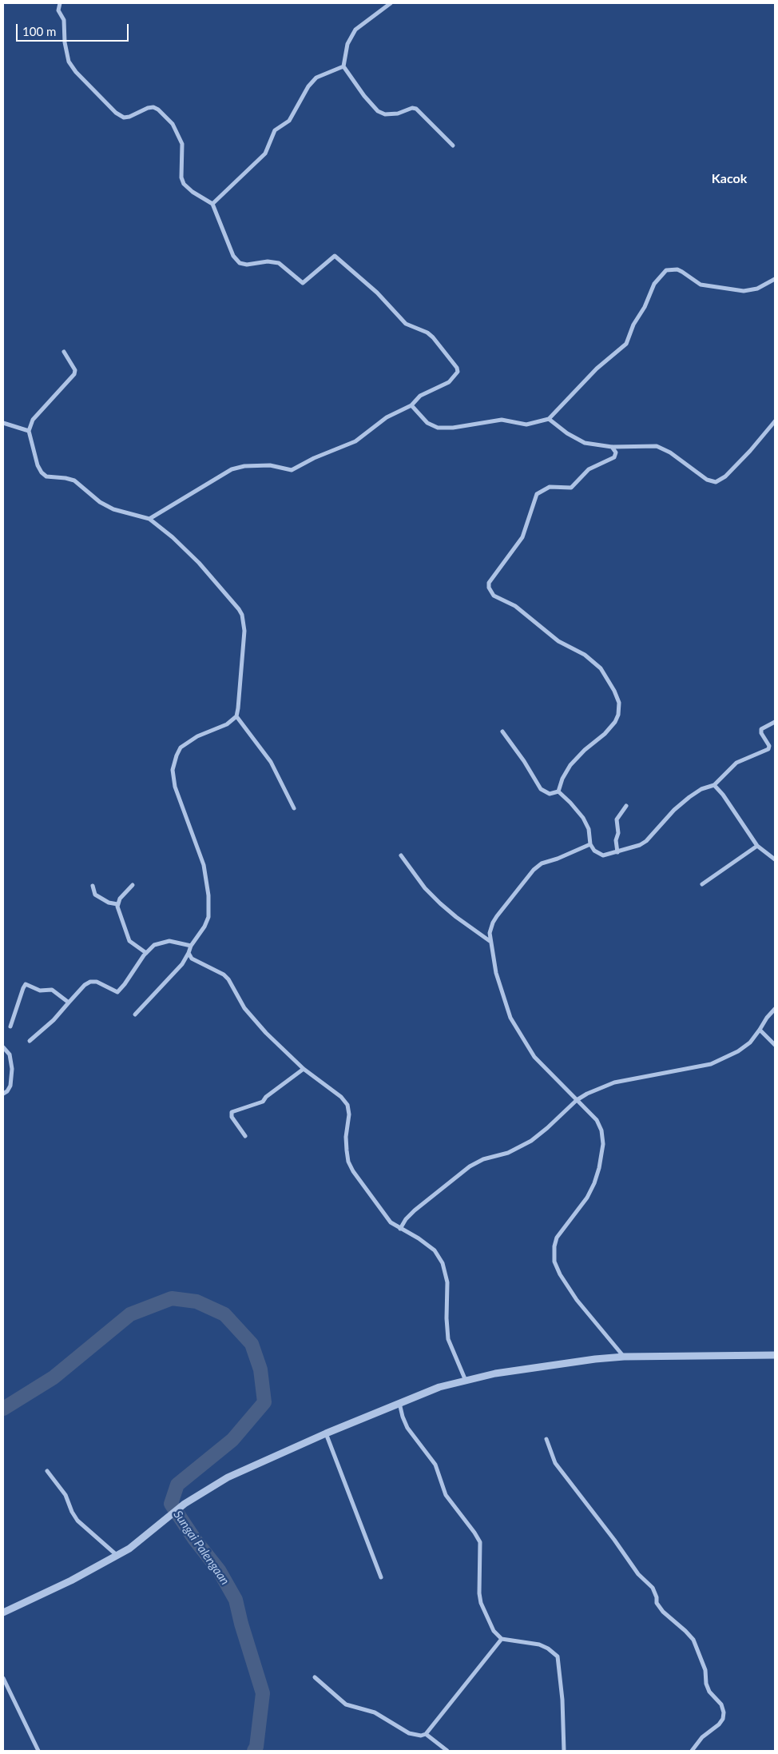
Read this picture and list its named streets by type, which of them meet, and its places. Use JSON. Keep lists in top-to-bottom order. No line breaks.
{"districts":["Kacok"],"water":["Sungai Palengaan"],"scale_bar":"100 m"}
